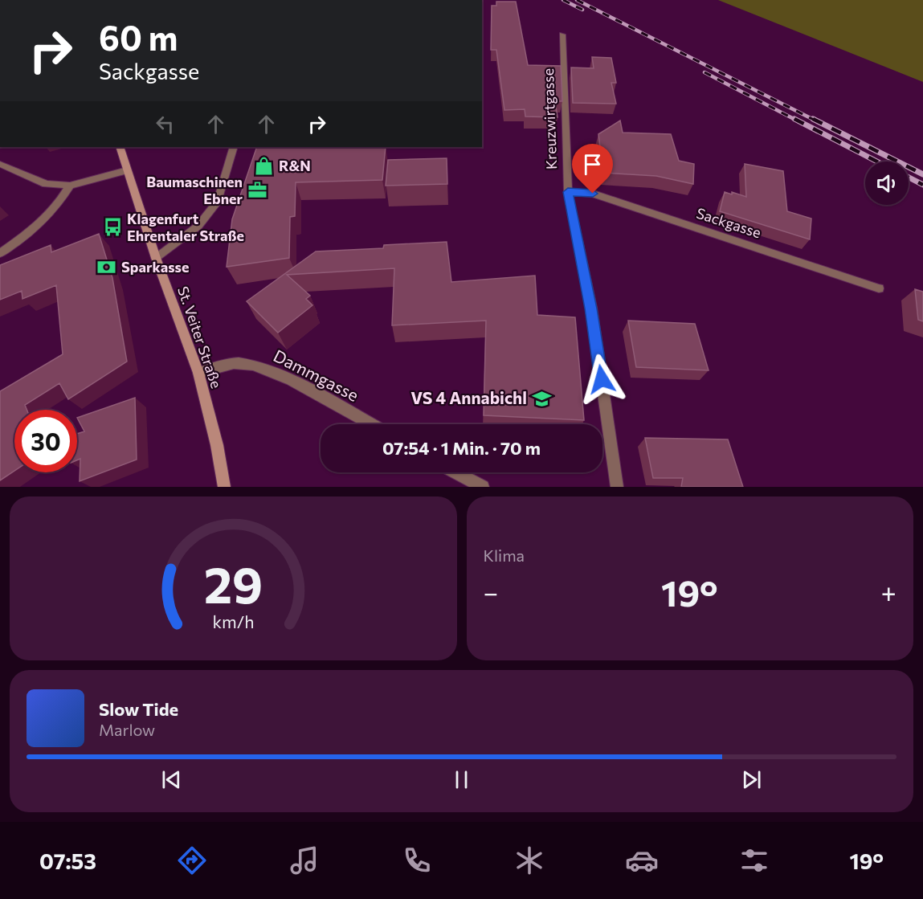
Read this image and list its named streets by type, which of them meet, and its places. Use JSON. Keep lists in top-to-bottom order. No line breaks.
{"streets":{"main road":["St. Veiter Straße"],"street":["Kreuzwirtgasse","Sackgasse","Dammgasse"]},"crossings":[["Kreuzwirtgasse","Sackgasse"],["St. Veiter Straße","Dammgasse"]],"places":{"shop":["R&N"],"office":["Baumaschinen Ebner"],"bus stop":["Klagenfurt Ehrentaler Straße"],"bank":["Sparkasse"],"school or university":["VS 4 Annabichl"]},"page":{"turn":["60 m","Sackgasse"],"limit":"30","trip":"07:54 · 1 Min. · 70 m","tile":"Klima","heat":["−","19°","+"],"song":["Slow Tide","Marlow"],"tabs":["07:53","19°"],"gauge":["29","km/h"]}}
